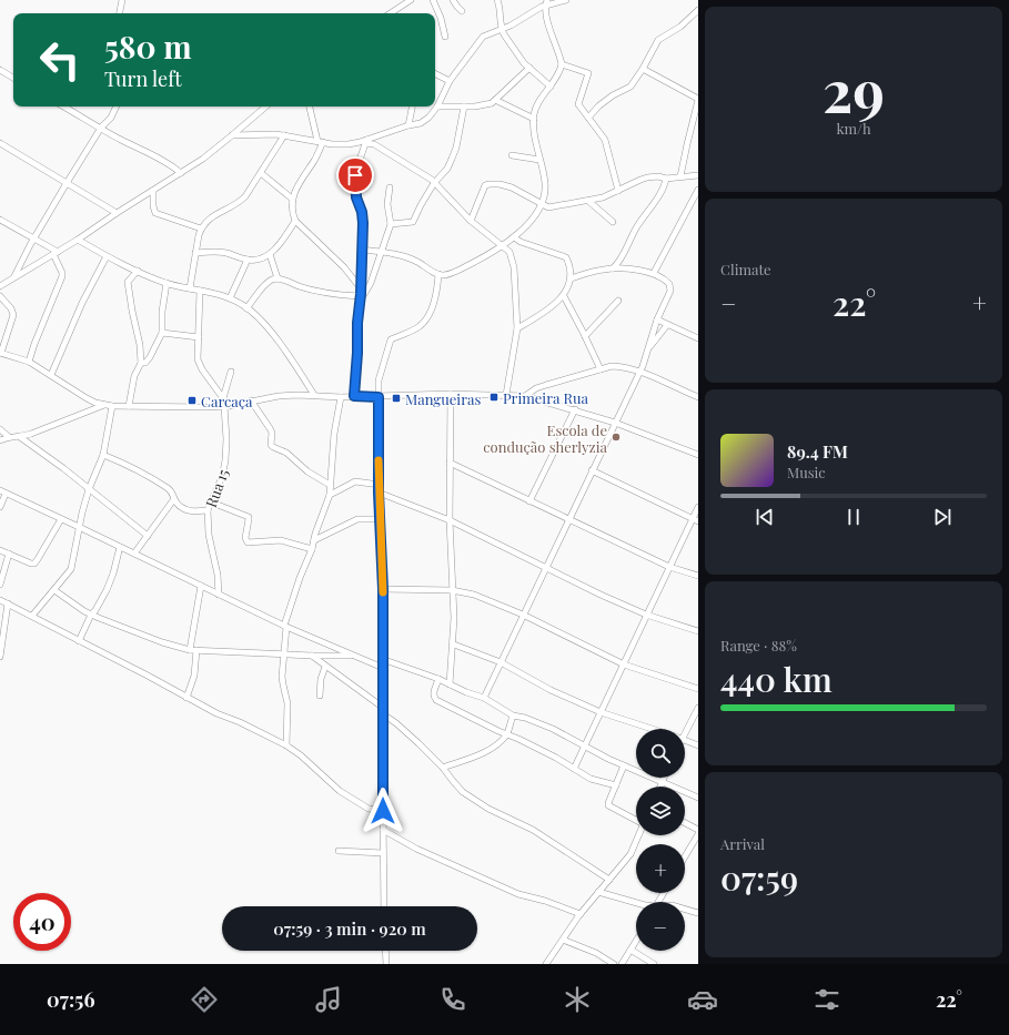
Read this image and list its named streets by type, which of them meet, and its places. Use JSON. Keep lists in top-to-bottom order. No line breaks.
{"streets":{"street":["Rua 15"]},"places":{"transit":["Primeira Rua","Mangueiras","Carcaça"],"other":["Escola de condução sherlyzia"]},"page":{"tile":[["29","km/h"],"Climate",["Range · 88%","440 km"],["Arrival","07:59"]],"turn":["580 m","Turn left"],"heat":["−","22°","+"],"song":["89.4 FM","Music"],"map_buttons":["+","−"],"limit":"40","trip":"07:59 · 3 min · 920 m","tabs":["07:56","22°"]}}
